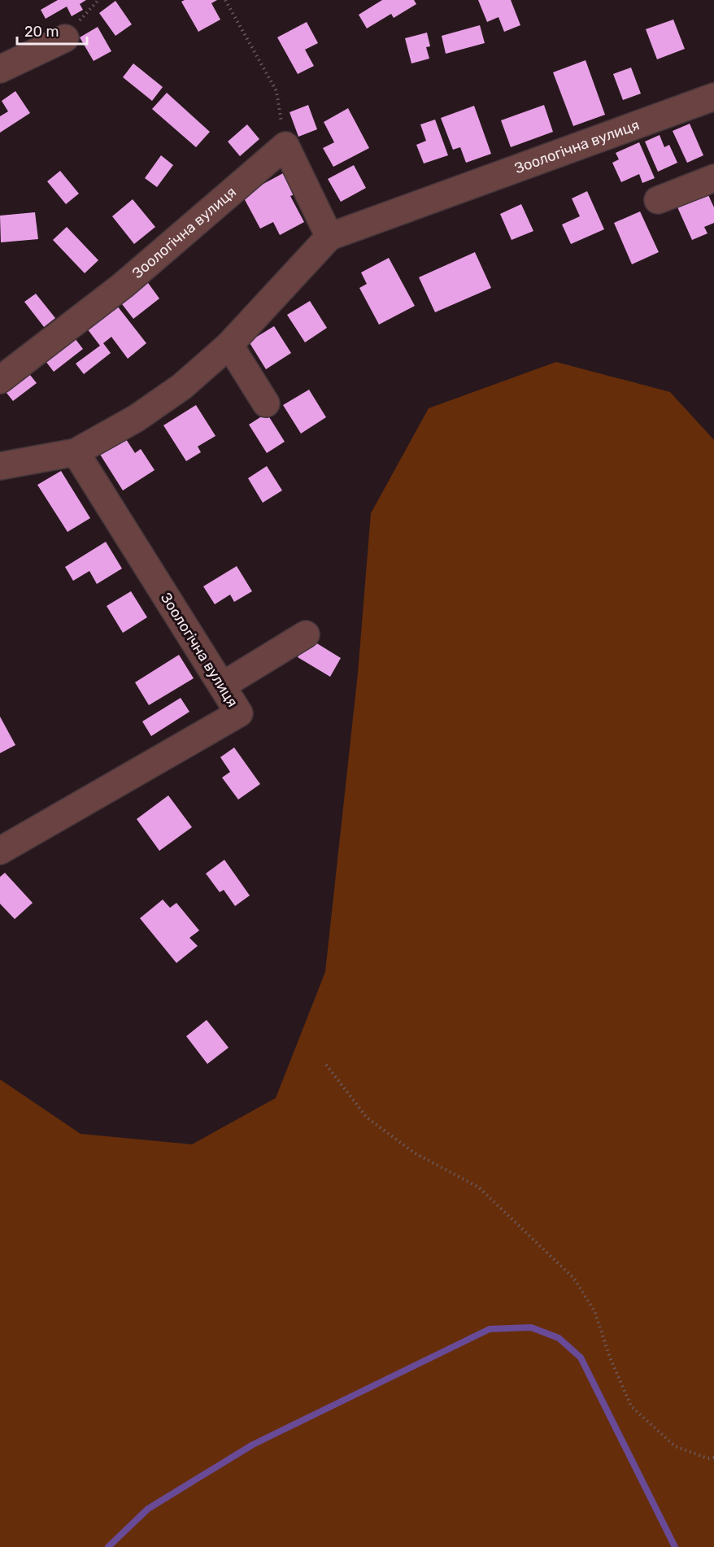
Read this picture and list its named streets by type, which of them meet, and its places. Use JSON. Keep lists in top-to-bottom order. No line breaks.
{"streets":{"street":["Зоологічна вулиця"]},"scale_bar":"20 m"}
